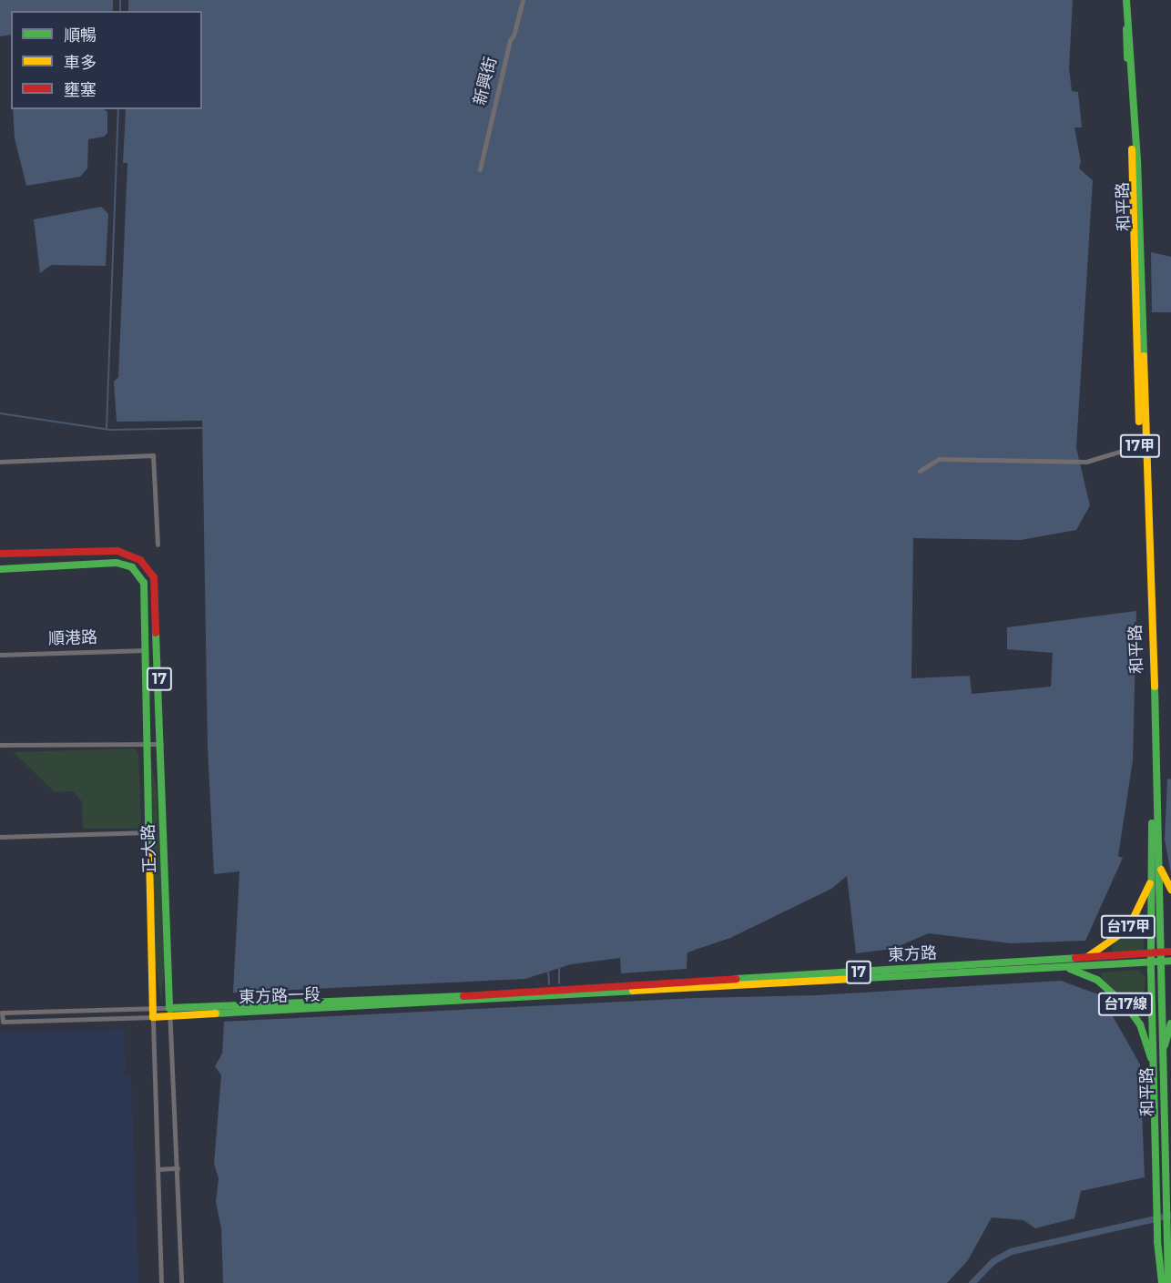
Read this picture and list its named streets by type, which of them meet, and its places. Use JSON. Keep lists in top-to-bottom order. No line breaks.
{"streets":{"main road":["和平路","17甲","17","正大路","台17甲","東方路","東方路一段","台17線"],"street":["新興街","順港路"]},"crossings":[["和平路","台17甲"],["和平路","東方路"],["和平路","台17線"],["順港路","正大路"],["正大路","東方路一段"],["台17甲","東方路"],["東方路","東方路一段"],["東方路","台17線"]],"legend":["順暢","車多","壅塞"]}
